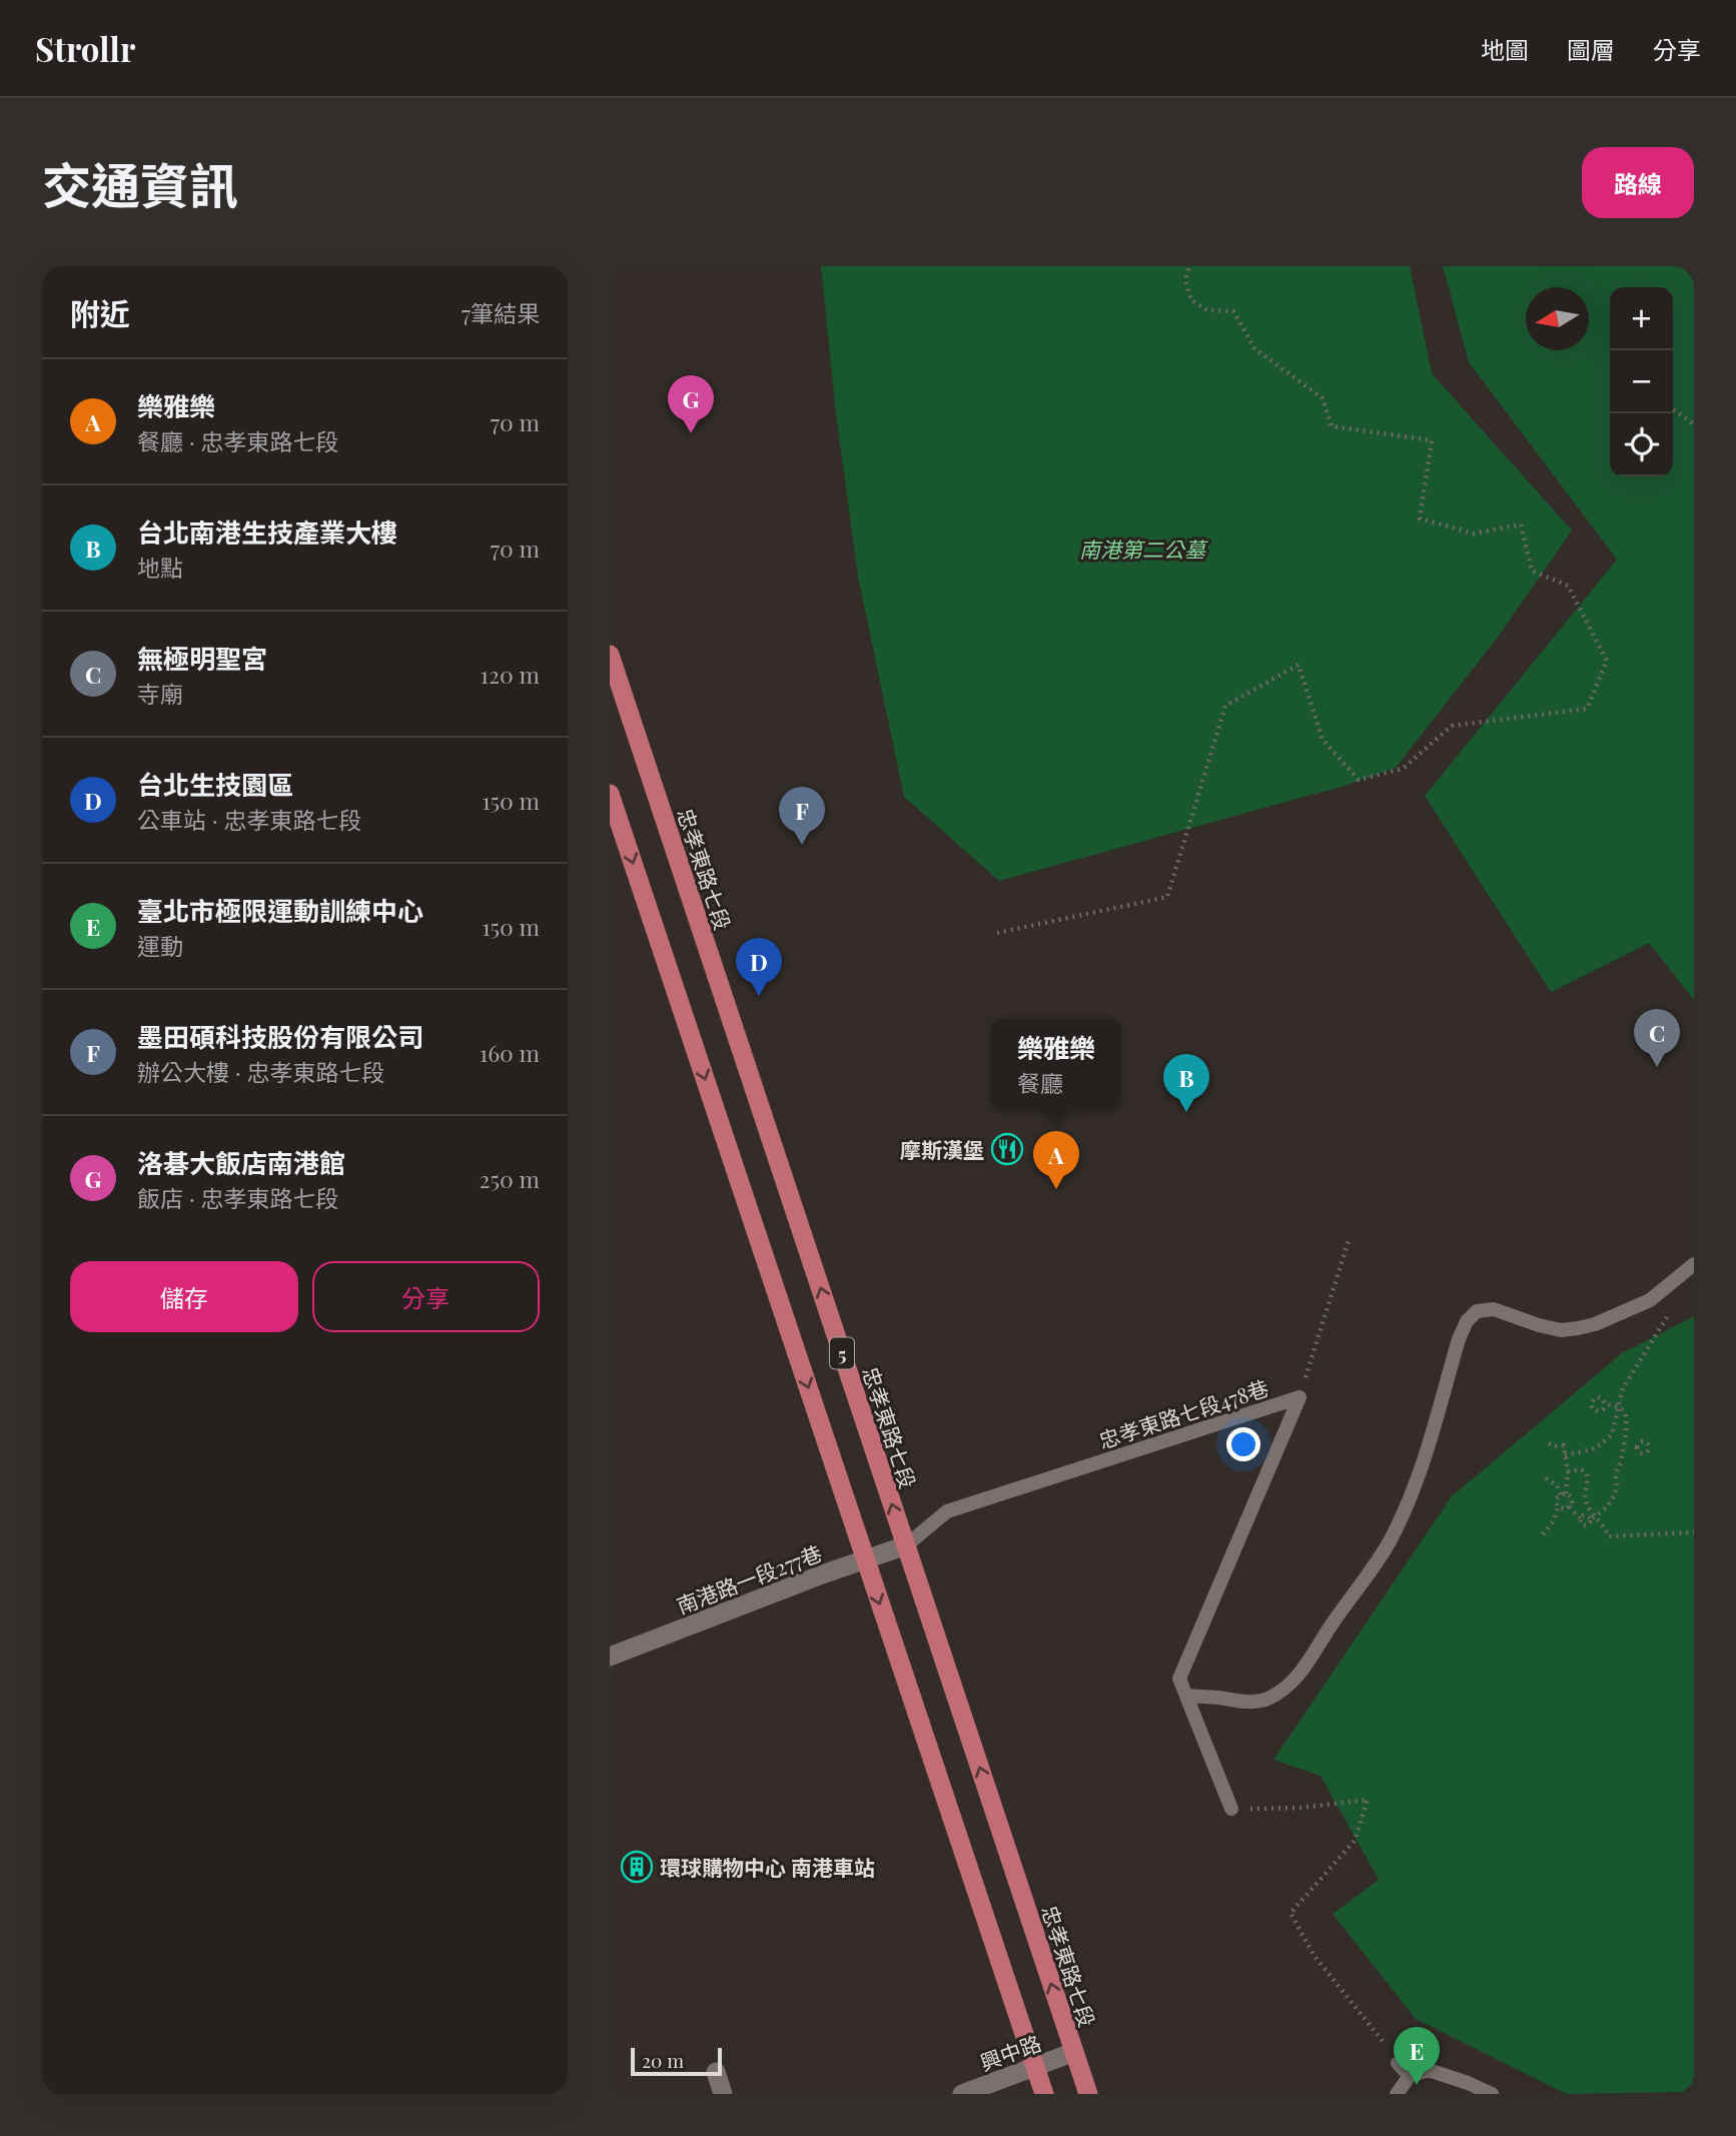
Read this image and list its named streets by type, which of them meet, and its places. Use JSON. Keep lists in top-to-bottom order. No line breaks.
{"streets":{"main road":["忠孝東路七段","5"],"street":["南港路一段277巷","興中路"],"lane":["忠孝東路七段478巷"]},"crossings":[["忠孝東路七段","忠孝東路七段478巷"],["忠孝東路七段","南港路一段277巷"],["忠孝東路七段","興中路"],["5","南港路一段277巷"],["5","興中路"],["忠孝東路七段478巷","南港路一段277巷"]],"parks":["南港第二公墓"],"places":{"restaurant":["摩斯漢堡"],"building":["環球購物中心 南港車站"]},"scale_bar":"20 m","north":"left","page":{"header":"Strollr","nav":["地圖","圖層","分享"],"title":"交通資訊","buttons":["路線",["儲存","分享"]],"heading":["附近","7筆結果"],"map_buttons":["+","−"],"list":[{"mark":"A","name":"樂雅樂","note":"餐廳 · 忠孝東路七段","value":"70 m"},{"mark":"B","name":"台北南港生技產業大樓","note":"地點","value":"70 m"},{"mark":"C","name":"無極明聖宮","note":"寺廟","value":"120 m"},{"mark":"D","name":"台北生技園區","note":"公車站 · 忠孝東路七段","value":"150 m"},{"mark":"E","name":"臺北市極限運動訓練中心","note":"運動","value":"150 m"},{"mark":"F","name":"墨田碩科技股份有限公司","note":"辦公大樓 · 忠孝東路七段","value":"160 m"},{"mark":"G","name":"洛碁大飯店南港館","note":"飯店 · 忠孝東路七段","value":"250 m"}],"pins":["G","F","D","C","B","A","E"],"popup":["樂雅樂","餐廳"],"scale":"20 m"}}
